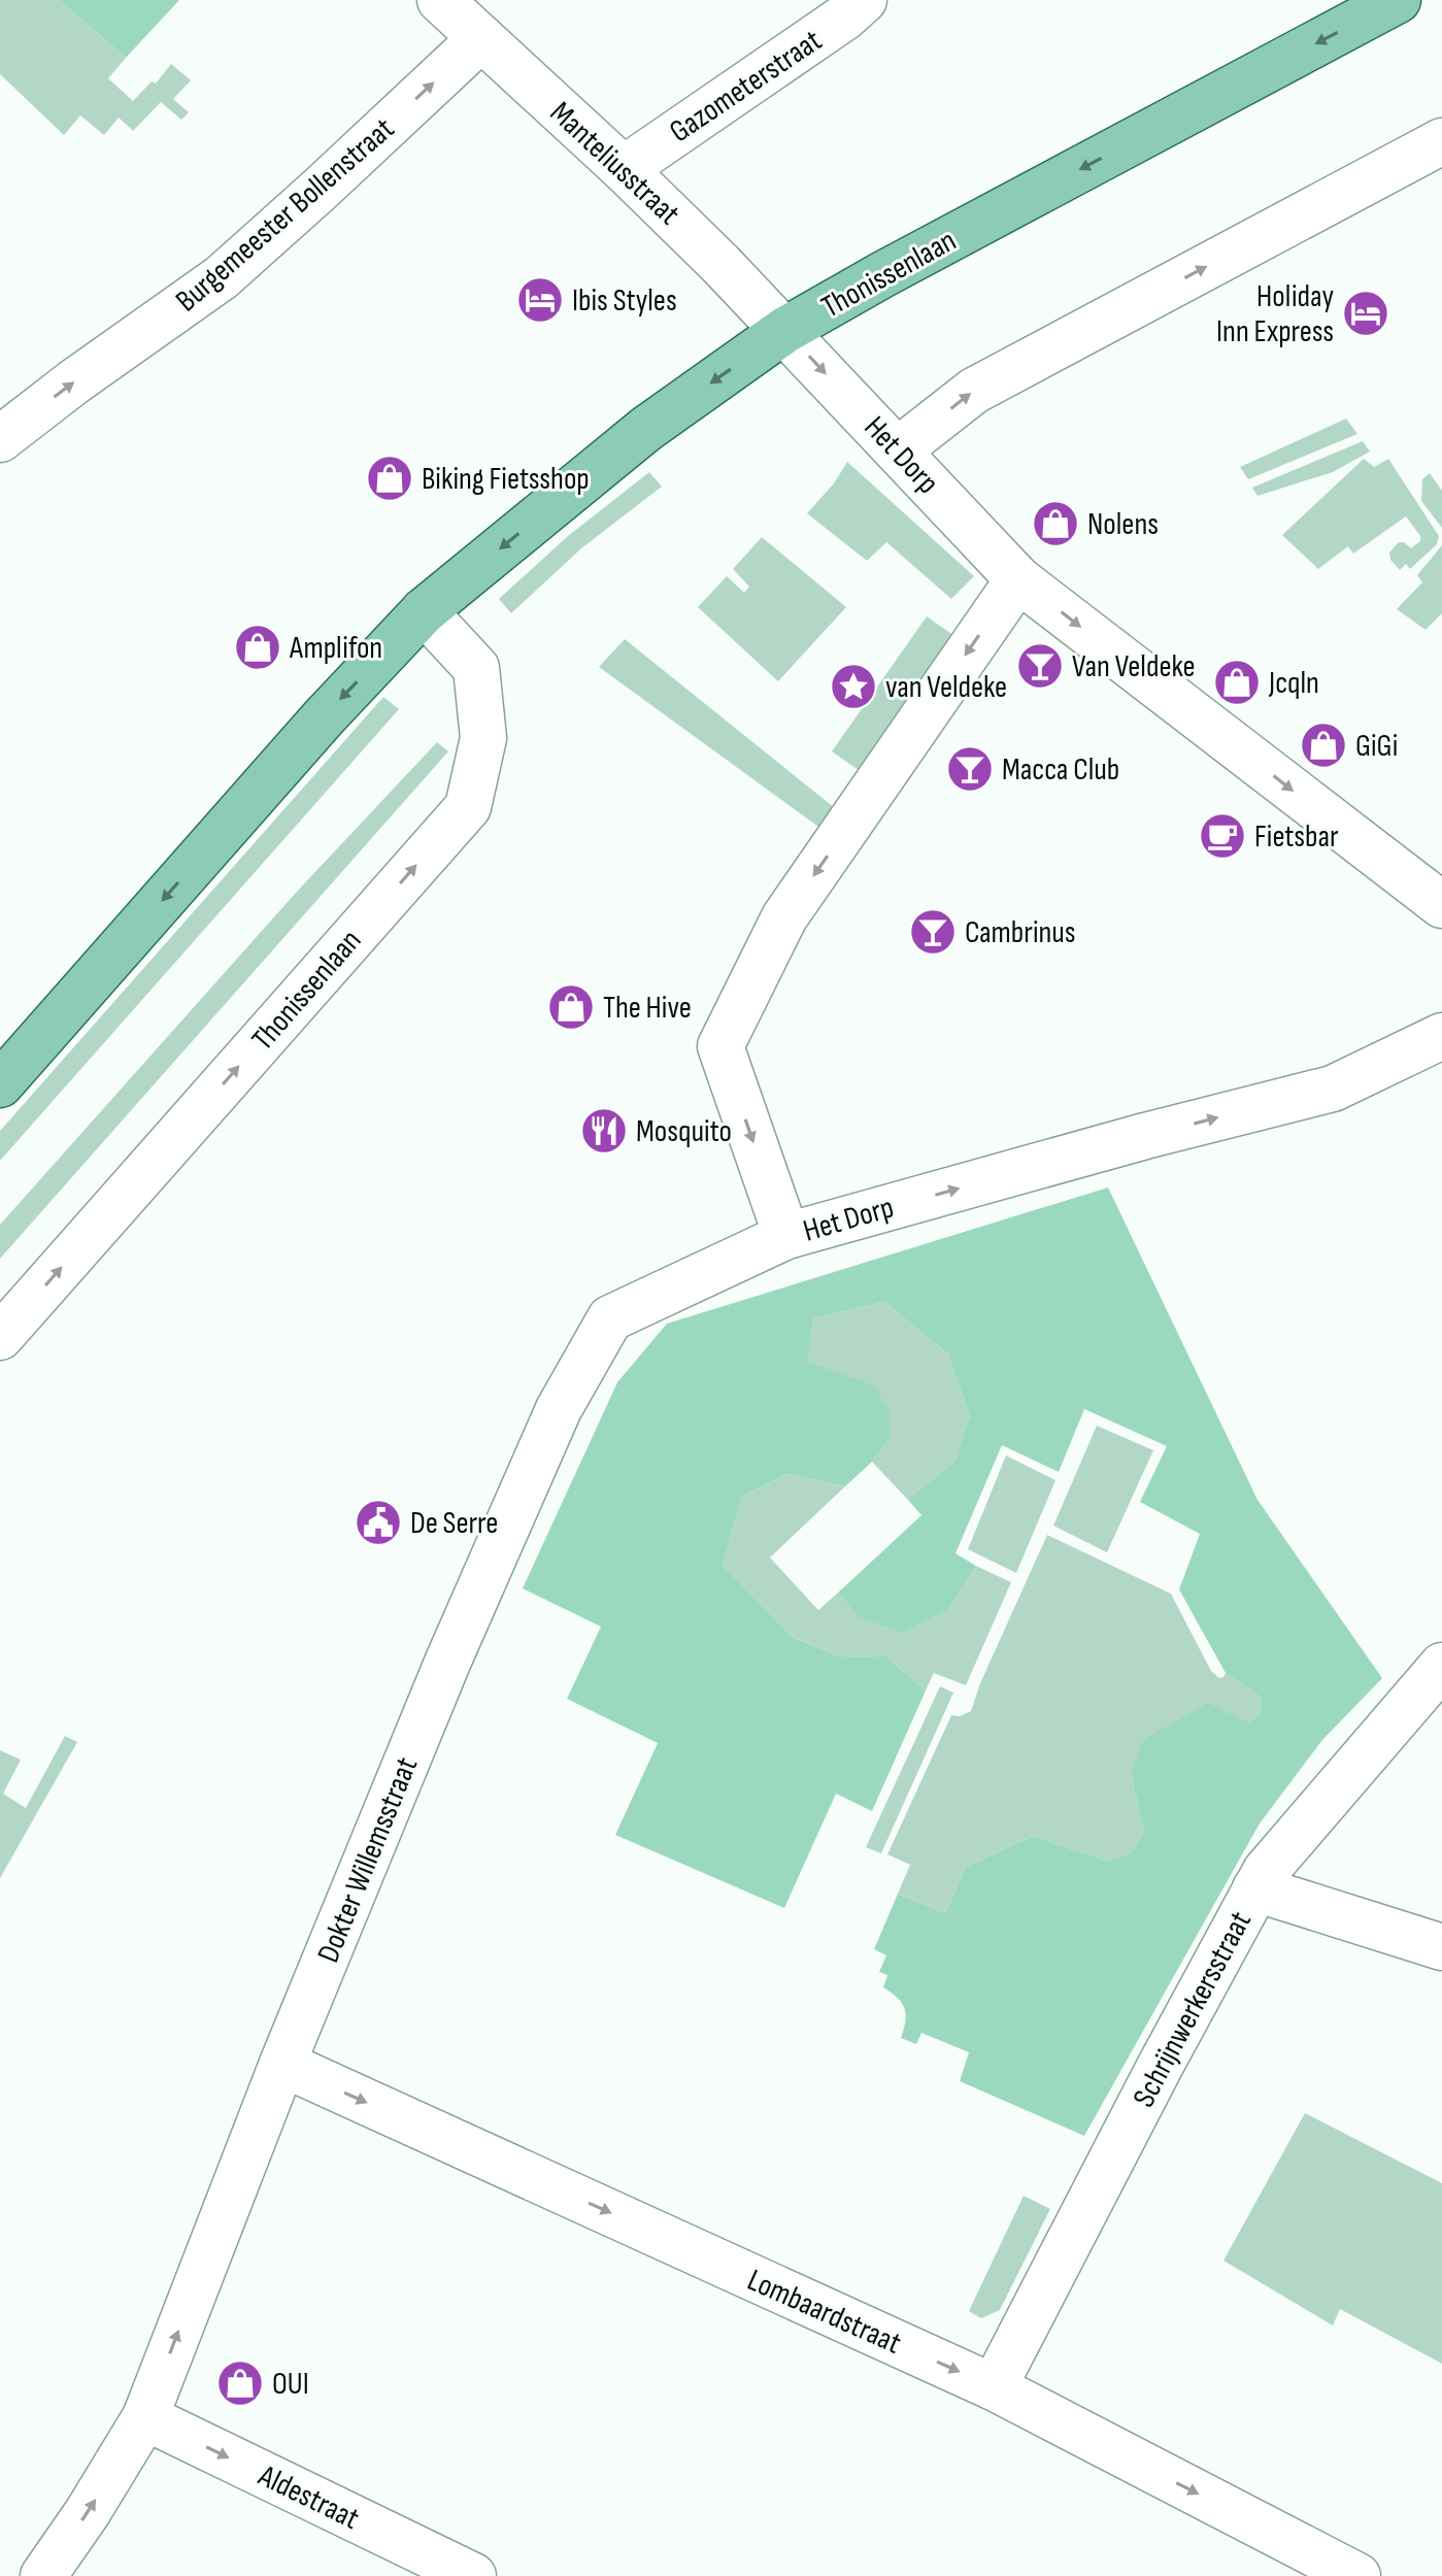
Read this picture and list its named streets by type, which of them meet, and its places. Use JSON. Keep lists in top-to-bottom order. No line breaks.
{"streets":{"main road":["Thonissenlaan"],"street":["Gazometerstraat","Manteliusstraat","Burgemeester Bollenstraat","Het Dorp","Dokter Willemsstraat","Schrijnwerkersstraat","Lombaardstraat","Aldestraat"]},"crossings":[["Gazometerstraat","Manteliusstraat"],["Manteliusstraat","Burgemeester Bollenstraat"],["Manteliusstraat","Thonissenlaan"],["Manteliusstraat","Het Dorp"],["Thonissenlaan","Het Dorp"],["Het Dorp","Dokter Willemsstraat"],["Dokter Willemsstraat","Lombaardstraat"],["Dokter Willemsstraat","Aldestraat"],["Schrijnwerkersstraat","Lombaardstraat"]],"one_way":["Burgemeester Bollenstraat","Dokter Willemsstraat","Lombaardstraat","Aldestraat"],"places":{"hotel":["Ibis Styles","Holiday Inn Express"],"shop":["Biking Fietsshop","Nolens","Amplifon","Jcqln","GiGi","The Hive","OUI"],"bar":["Van Veldeke","Macca Club","Cambrinus"],"place":["van Veldeke"],"cafe":["Fietsbar"],"restaurant":["Mosquito"],"public building":["De Serre"]}}
